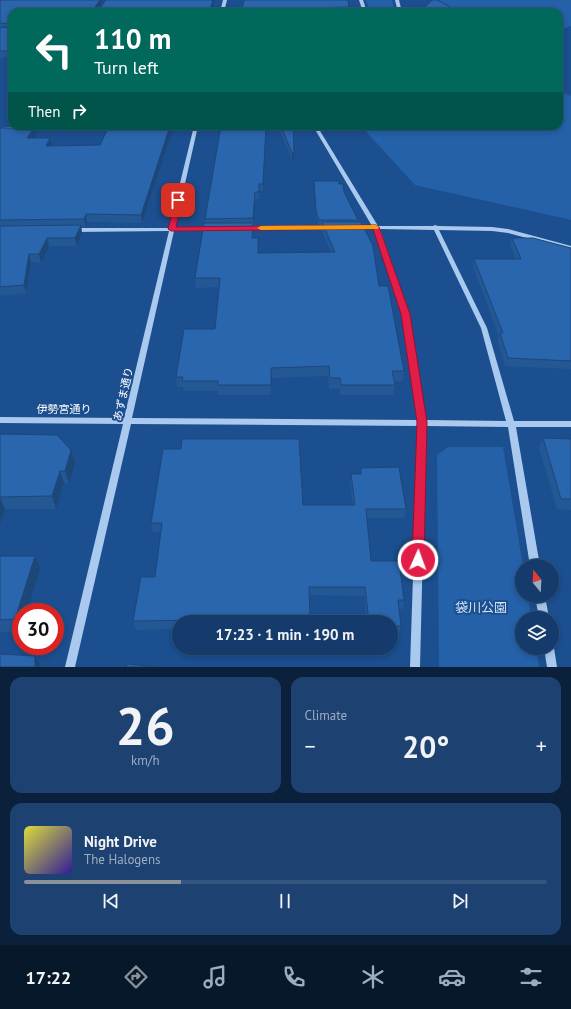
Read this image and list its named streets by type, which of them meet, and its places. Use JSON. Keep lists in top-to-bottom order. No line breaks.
{"streets":{"street":["あずま通り","伊勢宮通り"]},"crossings":[["あずま通り","伊勢宮通り"]],"parks":["袋川公園"],"north":"top","page":{"turn":["110 m","Turn left"],"then":"Then","limit":"30","trip":"17:23 · 1 min · 190 m","tile":[["26","km/h"],"Climate"],"heat":["−","20°","+"],"song":["Night Drive","The Halogens"],"tabs":"17:22"}}
